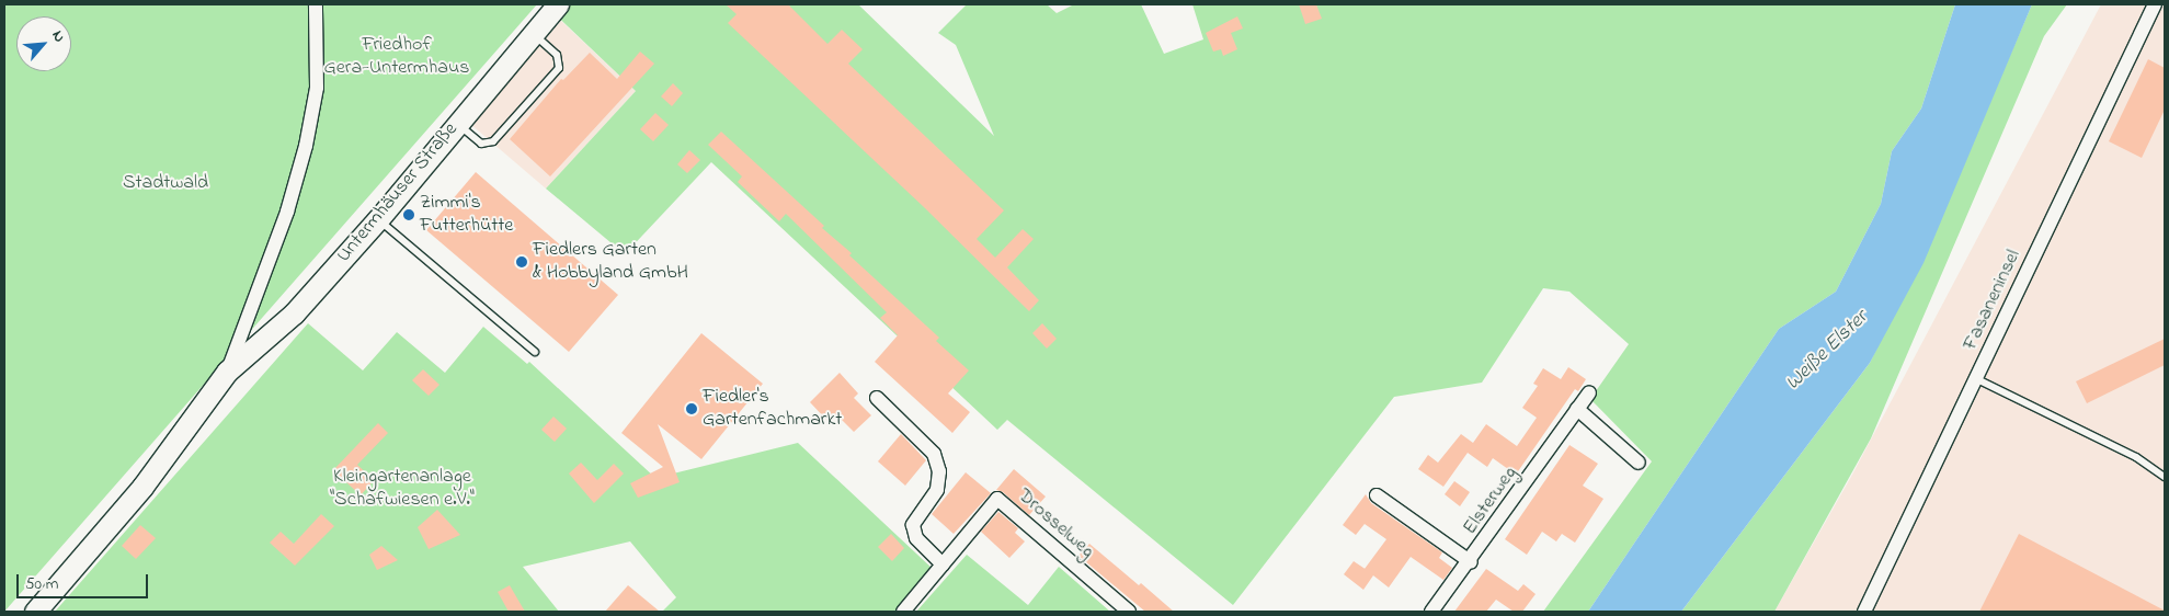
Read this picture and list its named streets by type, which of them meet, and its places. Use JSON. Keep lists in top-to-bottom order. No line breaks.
{"streets":{"main road":["Untermhäuser Straße"],"street":["Fasaneninsel","Elsterweg","Drosselweg"]},"water":["Weiße Elster"],"parks":["Friedhof Gera-Untermhaus","Stadtwald","Kleingartenanlage \"Schafwiesen e.V.\""],"places":["Zimmi's Futterhütte","Fiedlers Garten & Hobbyland GmbH","Fiedler's Gartenfachmarkt"],"scale_bar":"50 m","north":"top right"}
